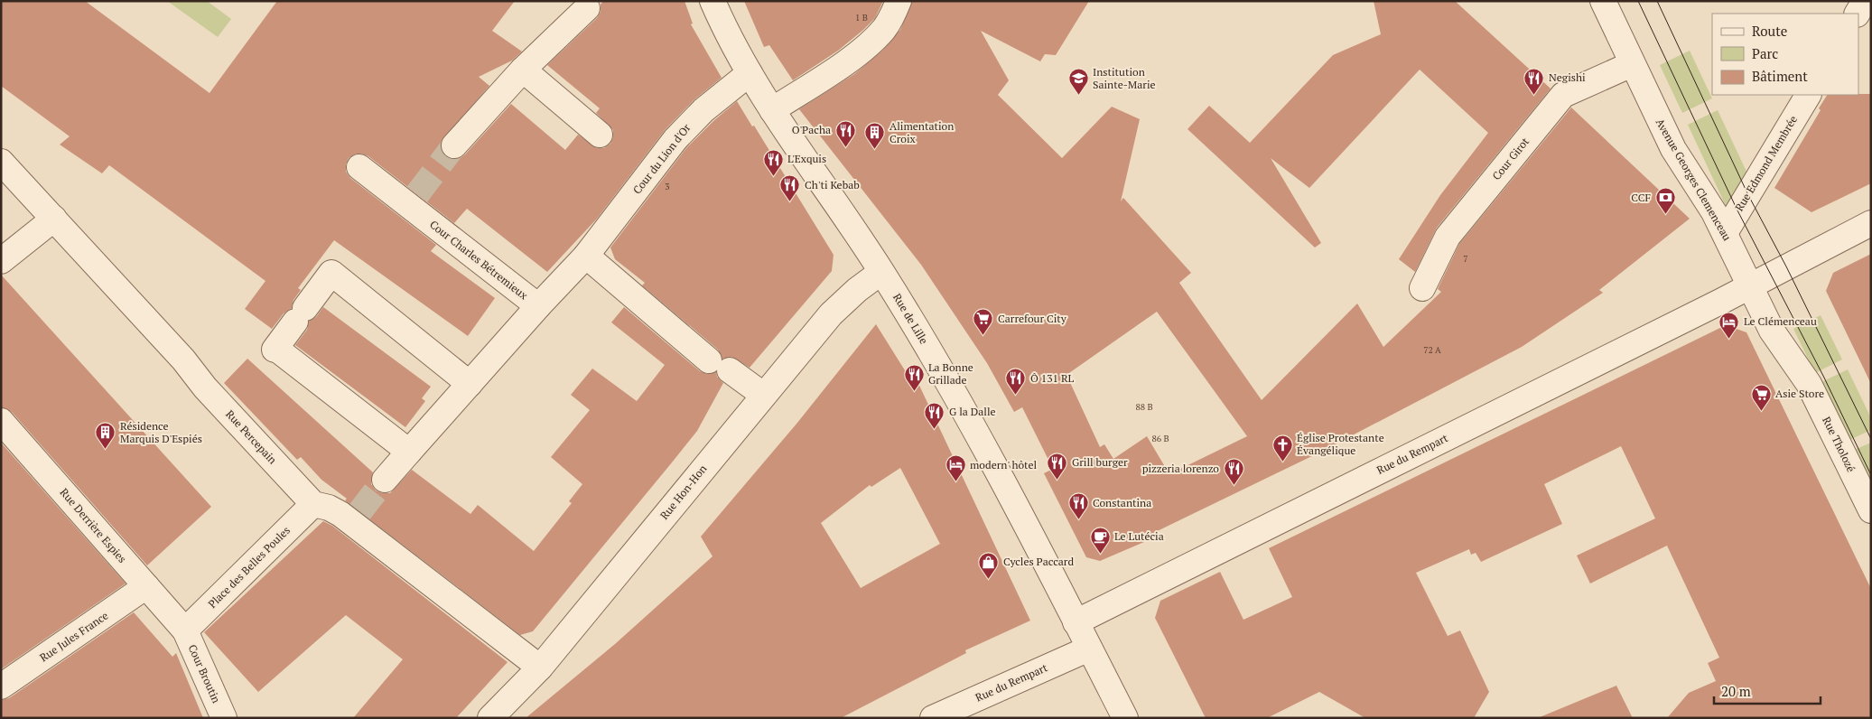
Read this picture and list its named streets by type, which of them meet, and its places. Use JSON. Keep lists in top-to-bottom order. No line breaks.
{"streets":{"street":["Cour du Lion d'Or","Cour Girot","Rue Edmond Membrée","Avenue Georges Clemenceau","Cour Charles Bétremieux","Rue de Lille","Rue Percepain","Rue Tholozé","Rue du Rempart","Rue Hon-Hon","Rue Derrière Espies","Place des Belles Poules","Rue Jules France","Cour Broutin"]},"crossings":[["Cour du Lion d'Or","Cour Charles Bétremieux"],["Cour du Lion d'Or","Rue de Lille"],["Cour Girot","Avenue Georges Clemenceau"],["Rue Edmond Membrée","Avenue Georges Clemenceau"],["Avenue Georges Clemenceau","Rue Tholozé"],["Avenue Georges Clemenceau","Rue du Rempart"],["Rue de Lille","Rue du Rempart"],["Rue de Lille","Rue Hon-Hon"],["Rue Percepain","Rue Hon-Hon"],["Rue Percepain","Place des Belles Poules"],["Rue Tholozé","Rue du Rempart"],["Rue Derrière Espies","Place des Belles Poules"],["Rue Derrière Espies","Rue Jules France"],["Rue Derrière Espies","Cour Broutin"],["Place des Belles Poules","Cour Broutin"]],"places":{"restaurant":["Negishi","O'Pacha","L'Exquis","Ch'ti Kebab","La Bonne Grillade","Ô 131 RL","G la Dalle","Grill burger","pizzeria lorenzo","Constantina"],"school or university":["Institution Sainte-Marie"],"building":["Alimentation Croix","Résidence Marquis D'Espiés"],"bank":["CCF"],"supermarket":["Carrefour City","Asie Store"],"hotel":["Le Clémenceau","modern' hôtel"],"church":["Église Protestante Évangélique"],"cafe":["Le Lutécia"],"shop":["Cycles Paccard"]},"house_numbers":["1 B","3","7","72 A","88 B","86 B"],"legend":["Route","Parc","Bâtiment"],"scale_bar":"20 m"}
